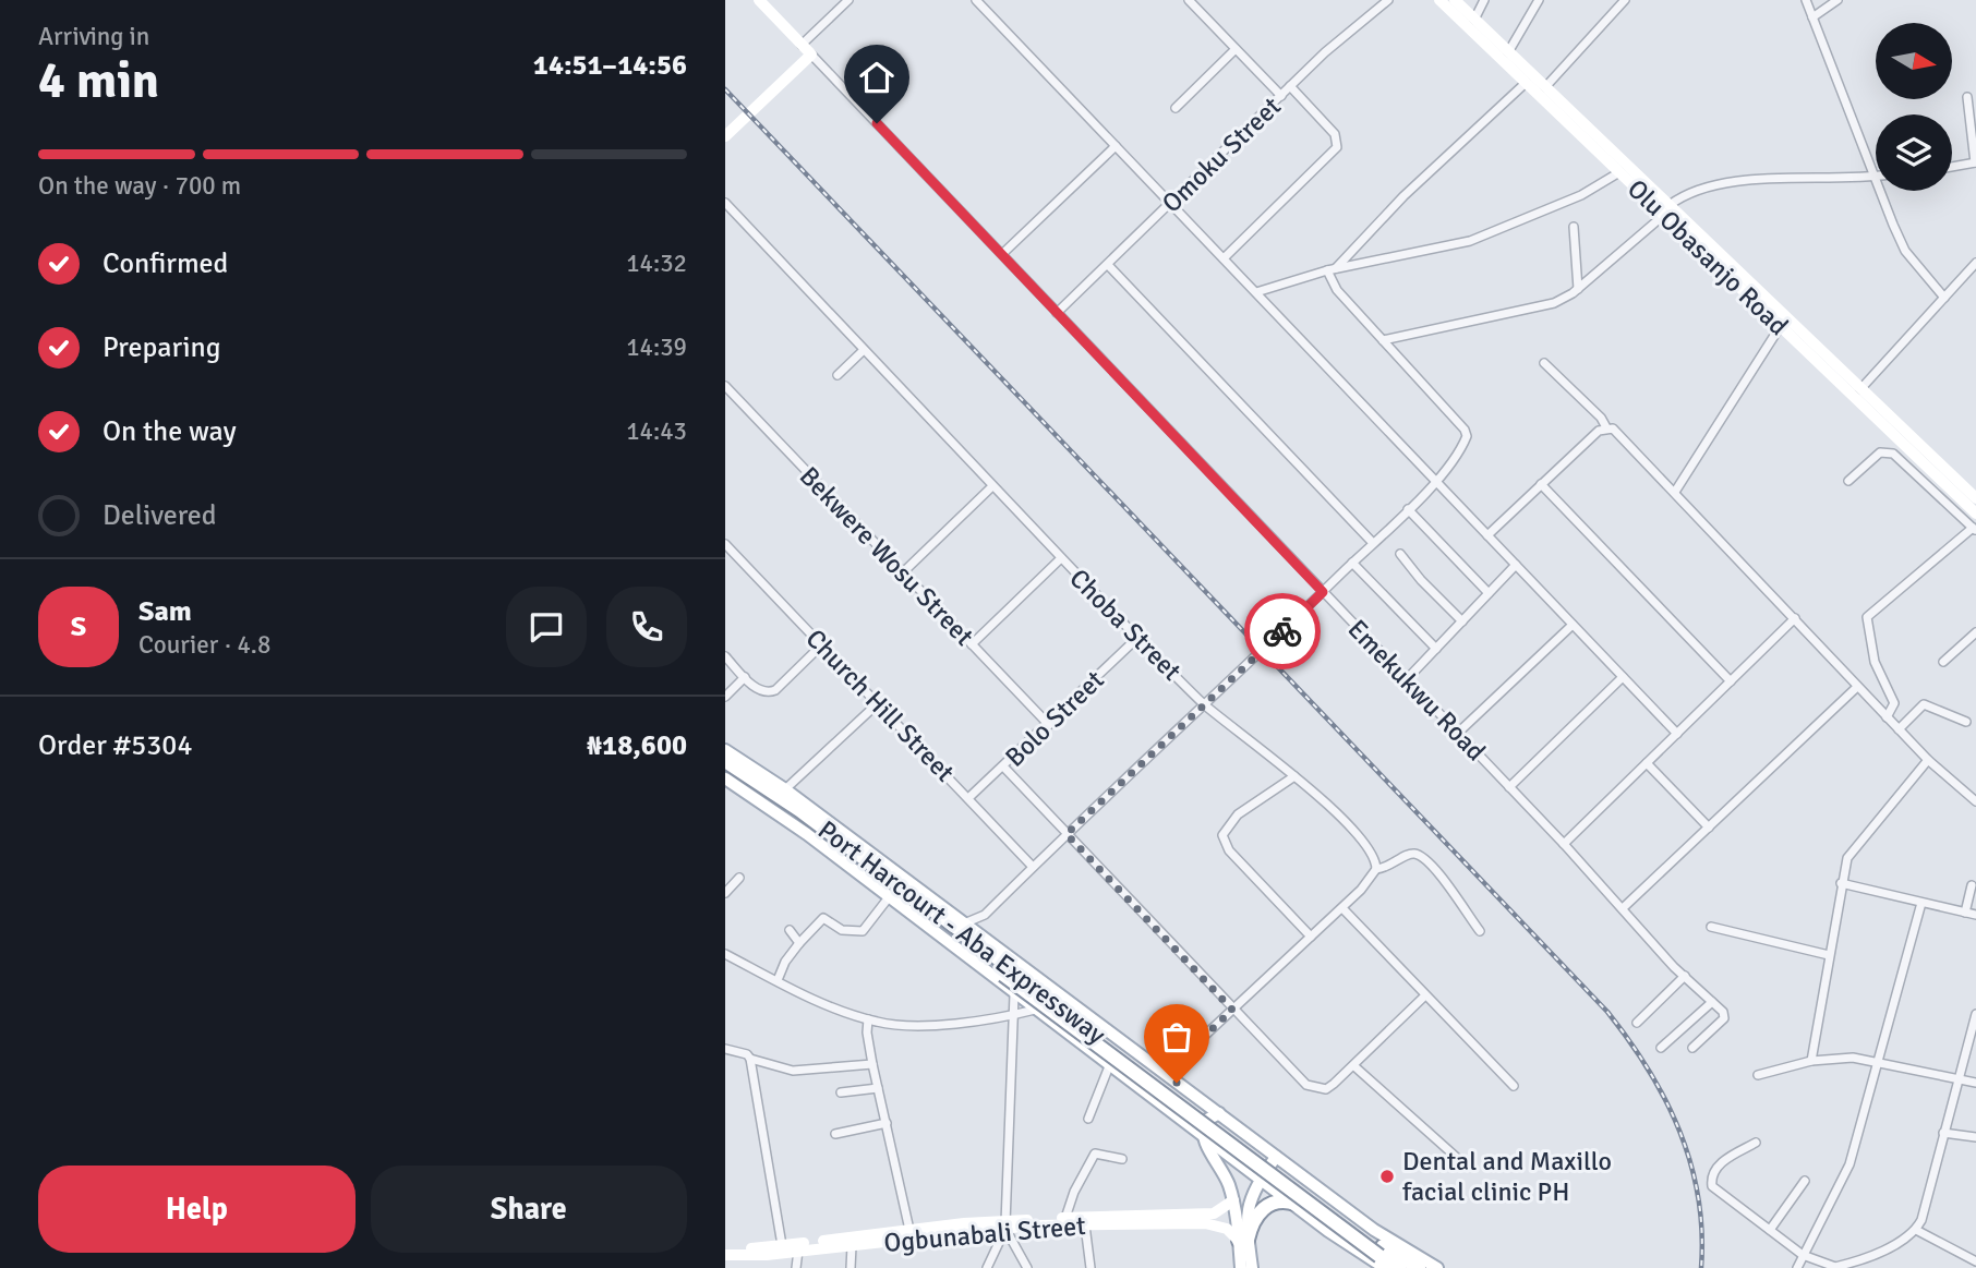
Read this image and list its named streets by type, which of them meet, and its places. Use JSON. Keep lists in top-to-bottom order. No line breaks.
{"streets":{"highway":["Port Harcourt - Aba Expressway"],"main road":["Olu Obasanjo Road","Emekukwu Road","Ogbunabali Street"],"street":["Omoku Street","Bekwere Wosu Street","Choba Street","Church Hill Street","Bolo Street"]},"crossings":[["Omoku Street","Emekukwu Road"],["Bekwere Wosu Street","Bolo Street"],["Choba Street","Bolo Street"],["Church Hill Street","Bolo Street"]],"places":["Dental and Maxillo facial clinic PH"],"north":"right","page":{"heading":["4 min","Arriving in","14:51–14:56"],"panel":["Sam","Courier · 4.8","Order #5304","₦18,600"],"bar":"On the way · 700 m","list":[["Confirmed","14:32"],["Preparing","14:39"],["On the way","14:43"],"Delivered"],"round":"S","buttons":["Help","Share"]}}
